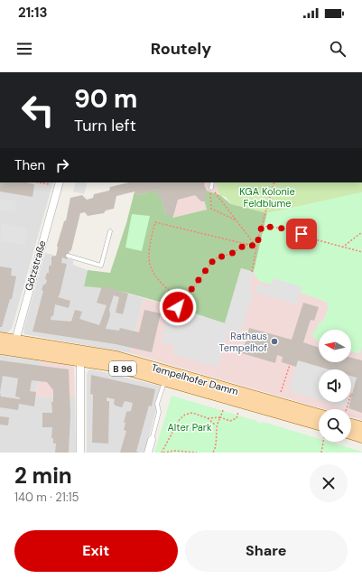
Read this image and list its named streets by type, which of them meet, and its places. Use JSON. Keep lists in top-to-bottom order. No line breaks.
{"streets":{"main road":["B 96","Tempelhofer Damm"],"street":["Götzstraße"]},"crossings":[["Götzstraße","Tempelhofer Damm"]],"parks":["KGA Kolonie Feldblume","Alter Park"],"places":["Rathaus Tempelhof"],"north":"left","page":{"status":"21:13","header":"Routely","turn":["90 m","Turn left"],"then":"Then","heading":["2 min","140 m · 21:15"],"buttons":["Exit","Share"]}}
